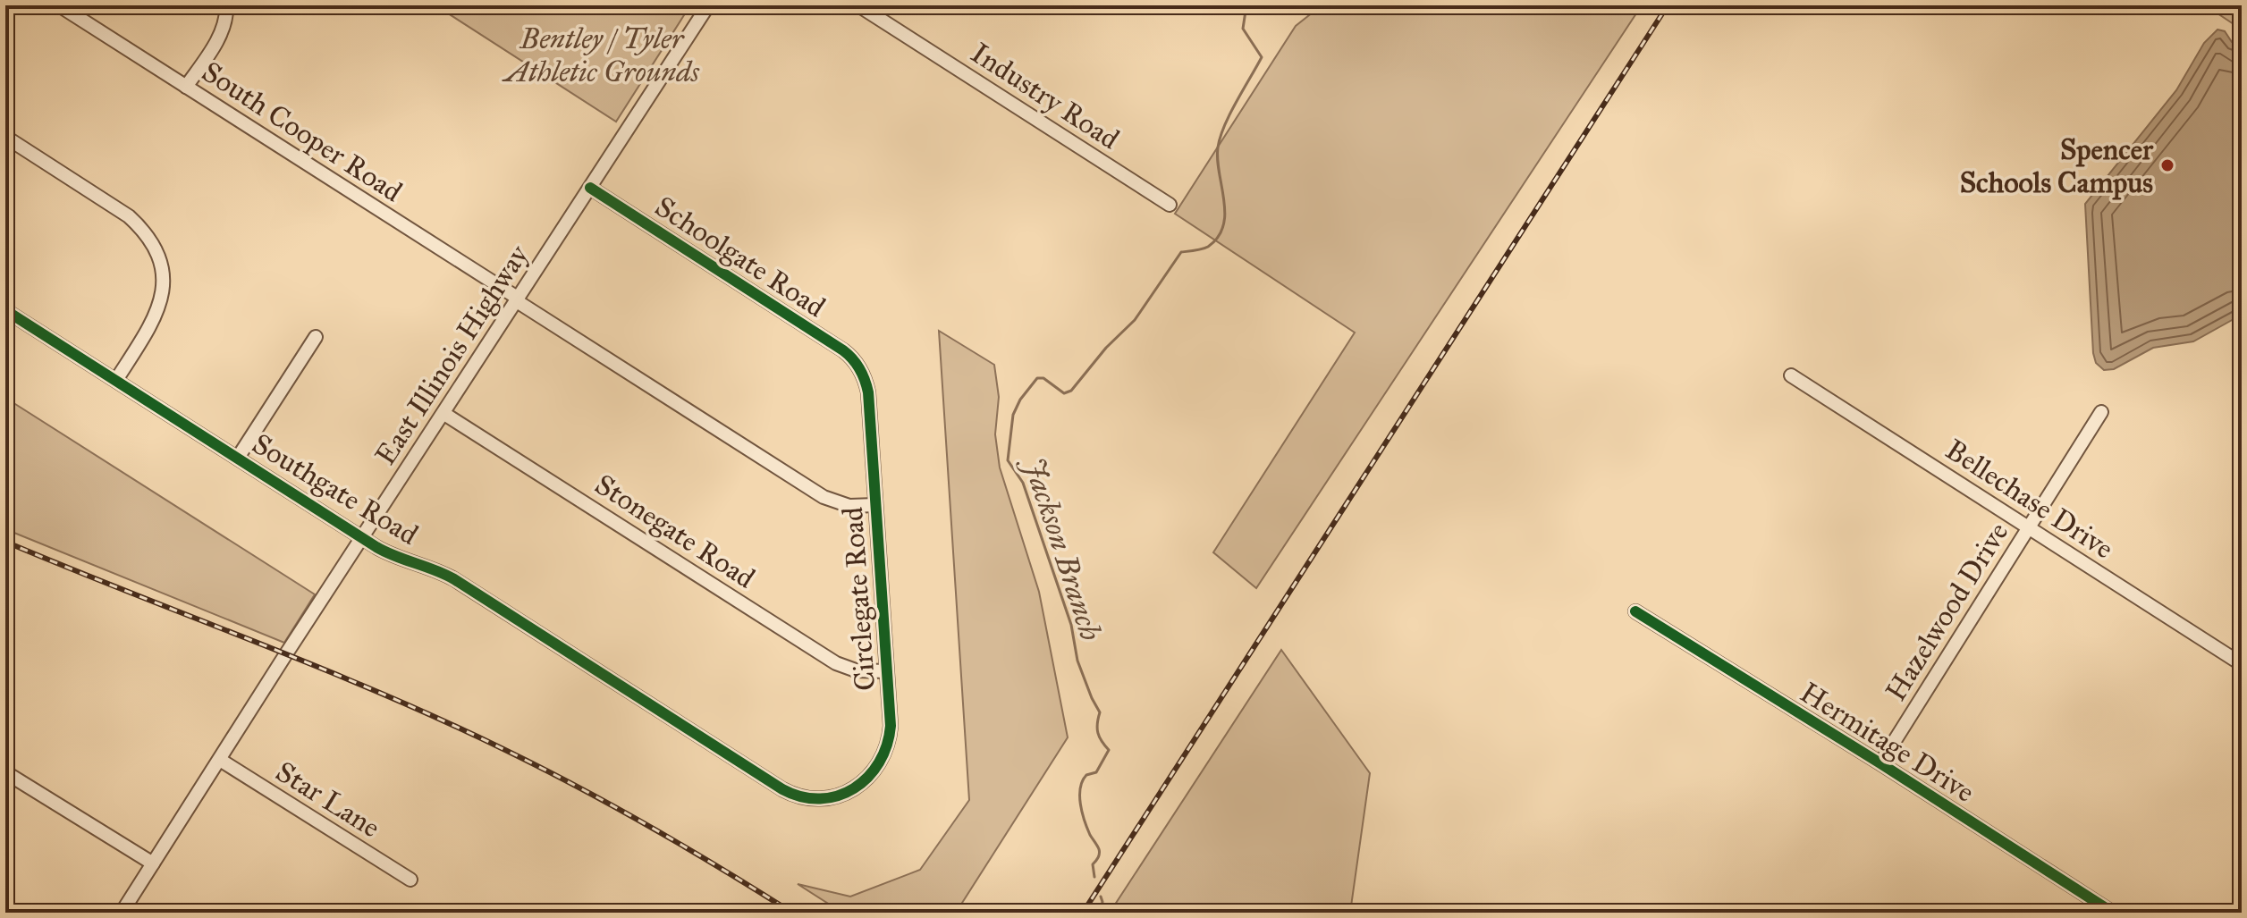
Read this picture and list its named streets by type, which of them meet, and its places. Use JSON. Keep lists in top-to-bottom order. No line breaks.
{"streets":{"street":["Industry Road","South Cooper Road","Schoolgate Road","East Illinois Highway","Southgate Road","Bellechase Drive","Stonegate Road","Circlegate Road","Hazelwood Drive","Hermitage Drive","Star Lane"]},"crossings":[["South Cooper Road","East Illinois Highway"],["South Cooper Road","Circlegate Road"],["Schoolgate Road","East Illinois Highway"],["Schoolgate Road","Circlegate Road"],["East Illinois Highway","Southgate Road"],["East Illinois Highway","Stonegate Road"],["East Illinois Highway","Star Lane"],["Southgate Road","Circlegate Road"],["Bellechase Drive","Hazelwood Drive"],["Stonegate Road","Circlegate Road"],["Hazelwood Drive","Hermitage Drive"]],"water":["Jackson Branch"],"parks":["Bentley / Tyler Athletic Grounds"],"places":["Spencer Schools Campus"]}
